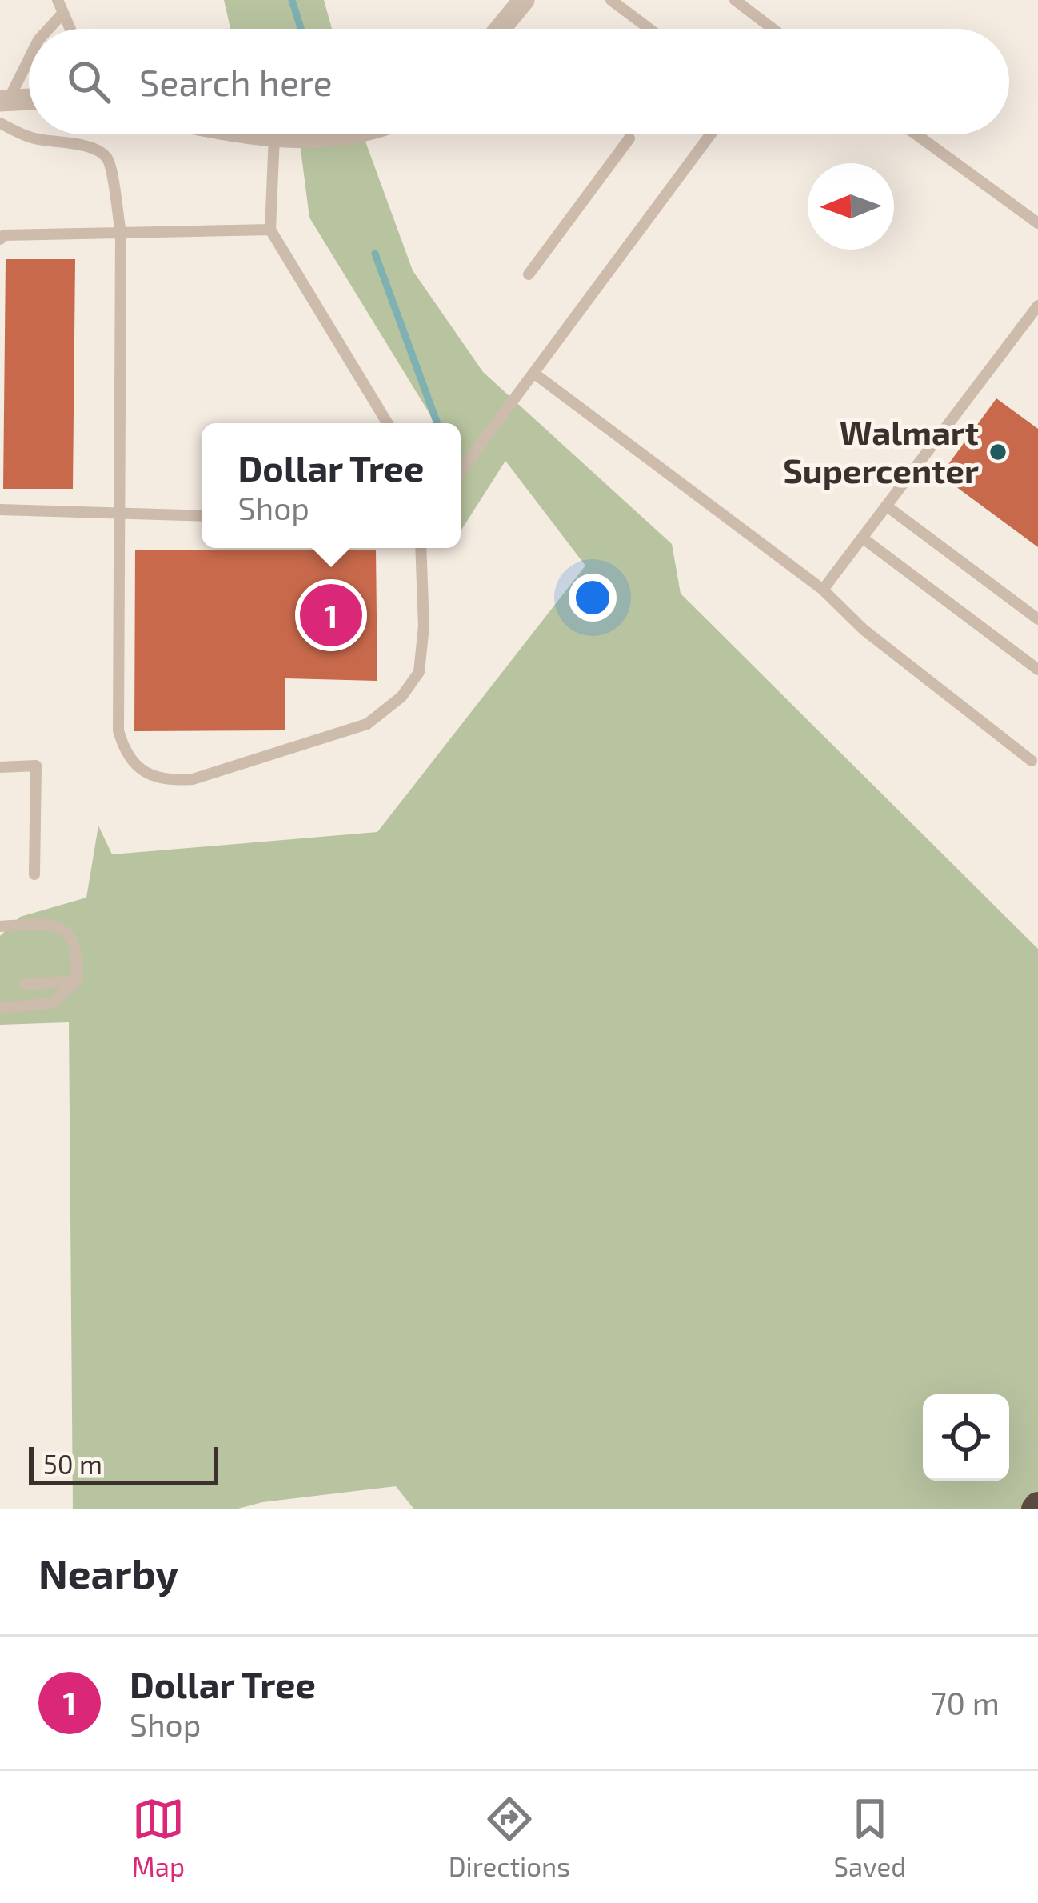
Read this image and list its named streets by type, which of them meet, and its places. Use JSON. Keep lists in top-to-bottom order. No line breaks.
{"places":["Walmart Supercenter"],"scale_bar":"50 m","north":"left","page":{"search":"Search here","popup":["Dollar Tree","Shop"],"pins":"1","scale":"50 m","heading":"Nearby","list":[{"mark":"1","name":"Dollar Tree","note":"Shop","value":"70 m"}],"nav":["Map","Directions","Saved"]}}
